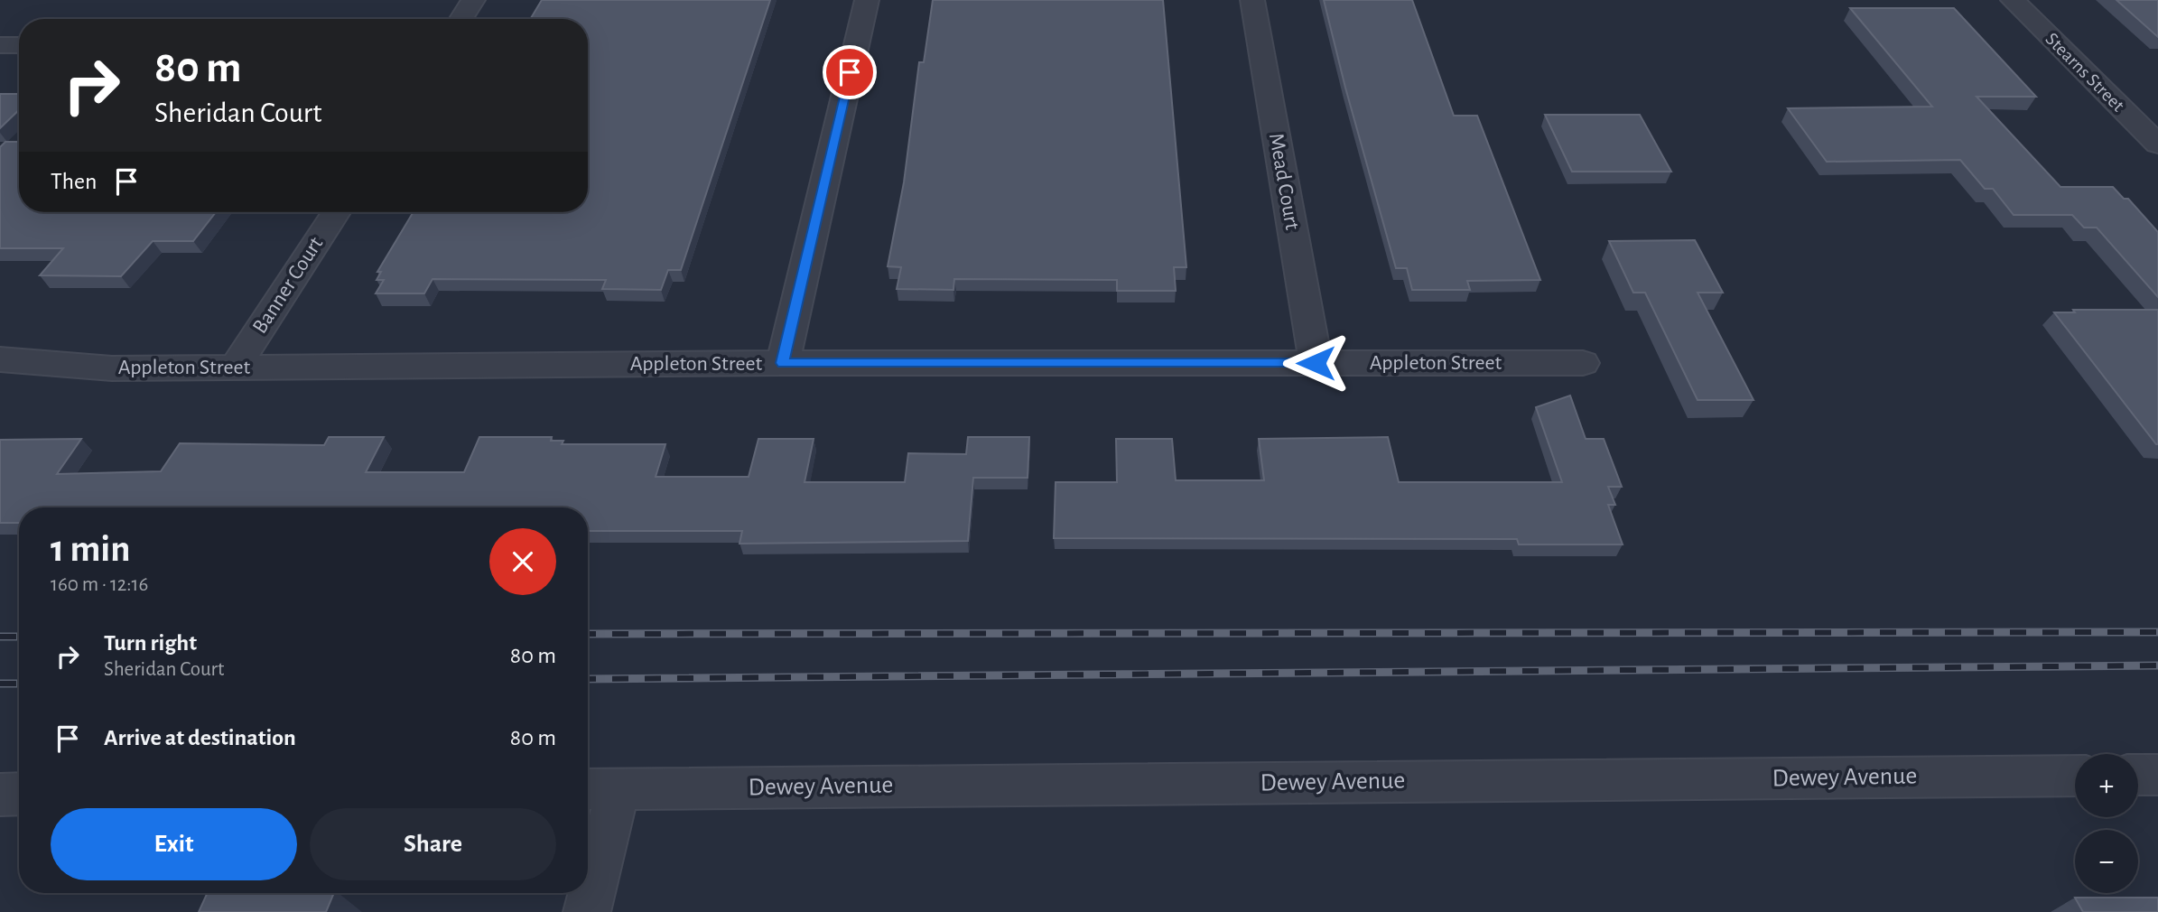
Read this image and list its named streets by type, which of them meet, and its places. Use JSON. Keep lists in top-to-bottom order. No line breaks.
{"streets":{"street":["Stearns Street","Mead Court","Banner Court","Appleton Street","Dewey Avenue"]},"crossings":[["Mead Court","Appleton Street"],["Banner Court","Appleton Street"]],"page":{"turn":["80 m","Sheridan Court"],"then":"Then","heading":["1 min","160 m · 12:16"],"list":[{"name":"Turn right","note":"Sheridan Court","value":"80 m"},{"name":"Arrive at destination","value":"80 m"}],"map_buttons":["+","−"],"buttons":["Exit","Share"]}}
